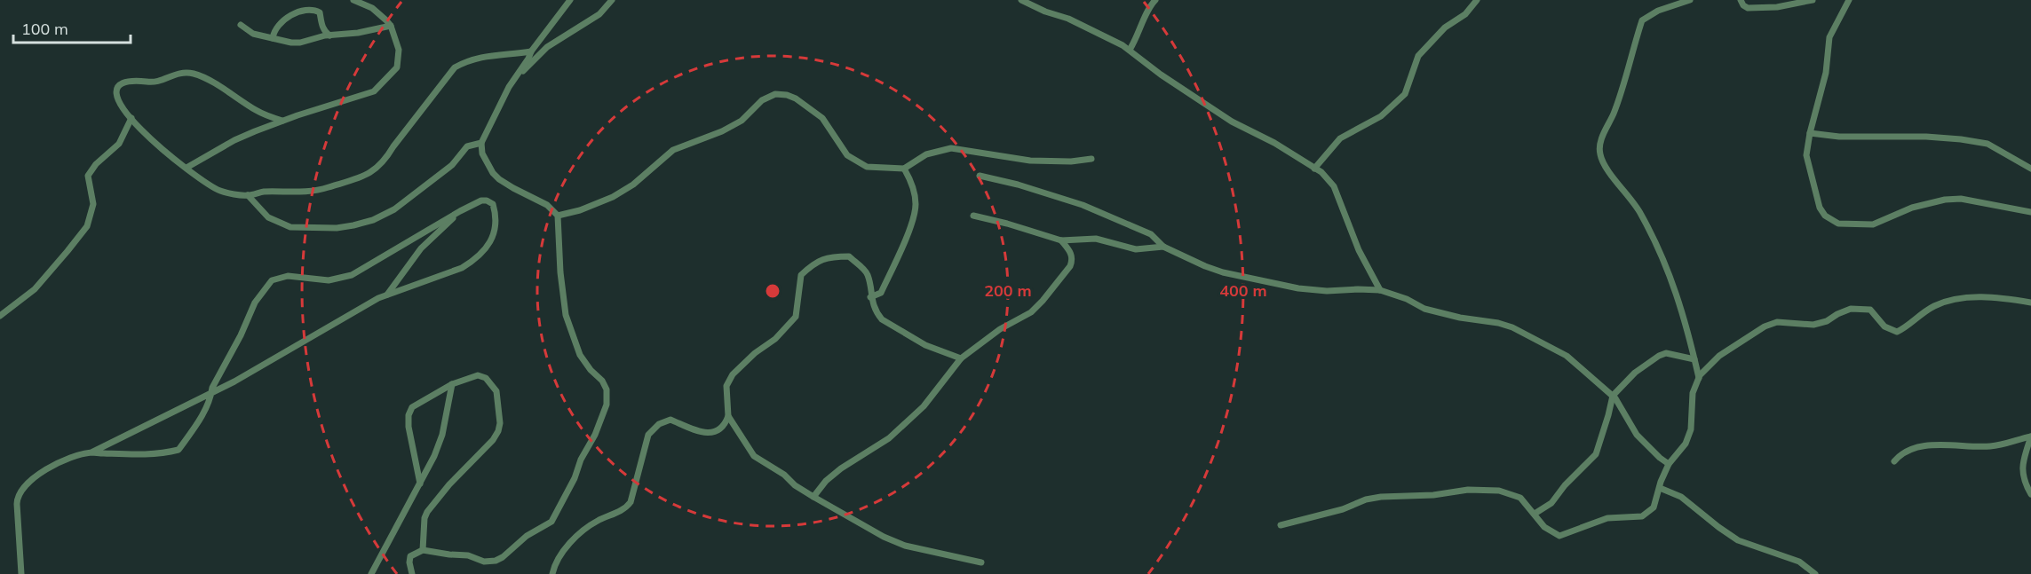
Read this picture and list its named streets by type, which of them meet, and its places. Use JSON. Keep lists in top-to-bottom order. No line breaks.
{"scale_bar":"100 m","rings":["200 m","400 m"]}
